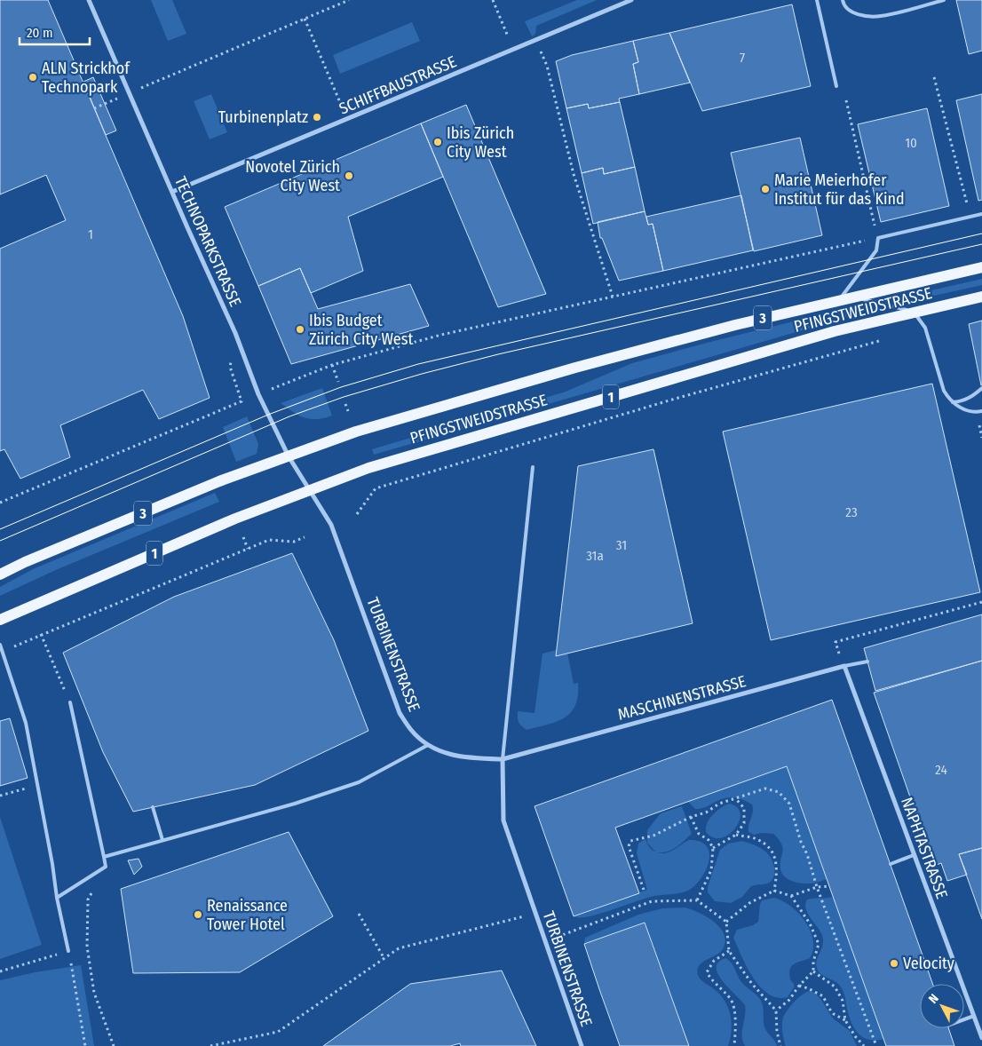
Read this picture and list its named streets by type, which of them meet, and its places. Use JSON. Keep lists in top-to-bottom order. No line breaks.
{"streets":{"main road":["PFINGSTWEIDSTRASSE","3","1"],"street":["SCHIFFBAUSTRASSE","TECHNOPARKSTRASSE","TURBINENSTRASSE","MASCHINENSTRASSE","NAPHTASTRASSE"]},"crossings":[["SCHIFFBAUSTRASSE","TECHNOPARKSTRASSE"],["TECHNOPARKSTRASSE","PFINGSTWEIDSTRASSE"],["TECHNOPARKSTRASSE","TURBINENSTRASSE"],["PFINGSTWEIDSTRASSE","TURBINENSTRASSE"],["TURBINENSTRASSE","MASCHINENSTRASSE"],["MASCHINENSTRASSE","NAPHTASTRASSE"]],"places":["ALN Strickhof Technopark","Turbinenplatz","Ibis Zürich City West","Novotel Zürich City West","Marie Meierhofer Institut für das Kind","Ibis Budget Zürich City West","Renaissance Tower Hotel","Velocity"],"house_numbers":["7","10","1","23","31","31a","24"],"scale_bar":"20 m","north":"top left"}
